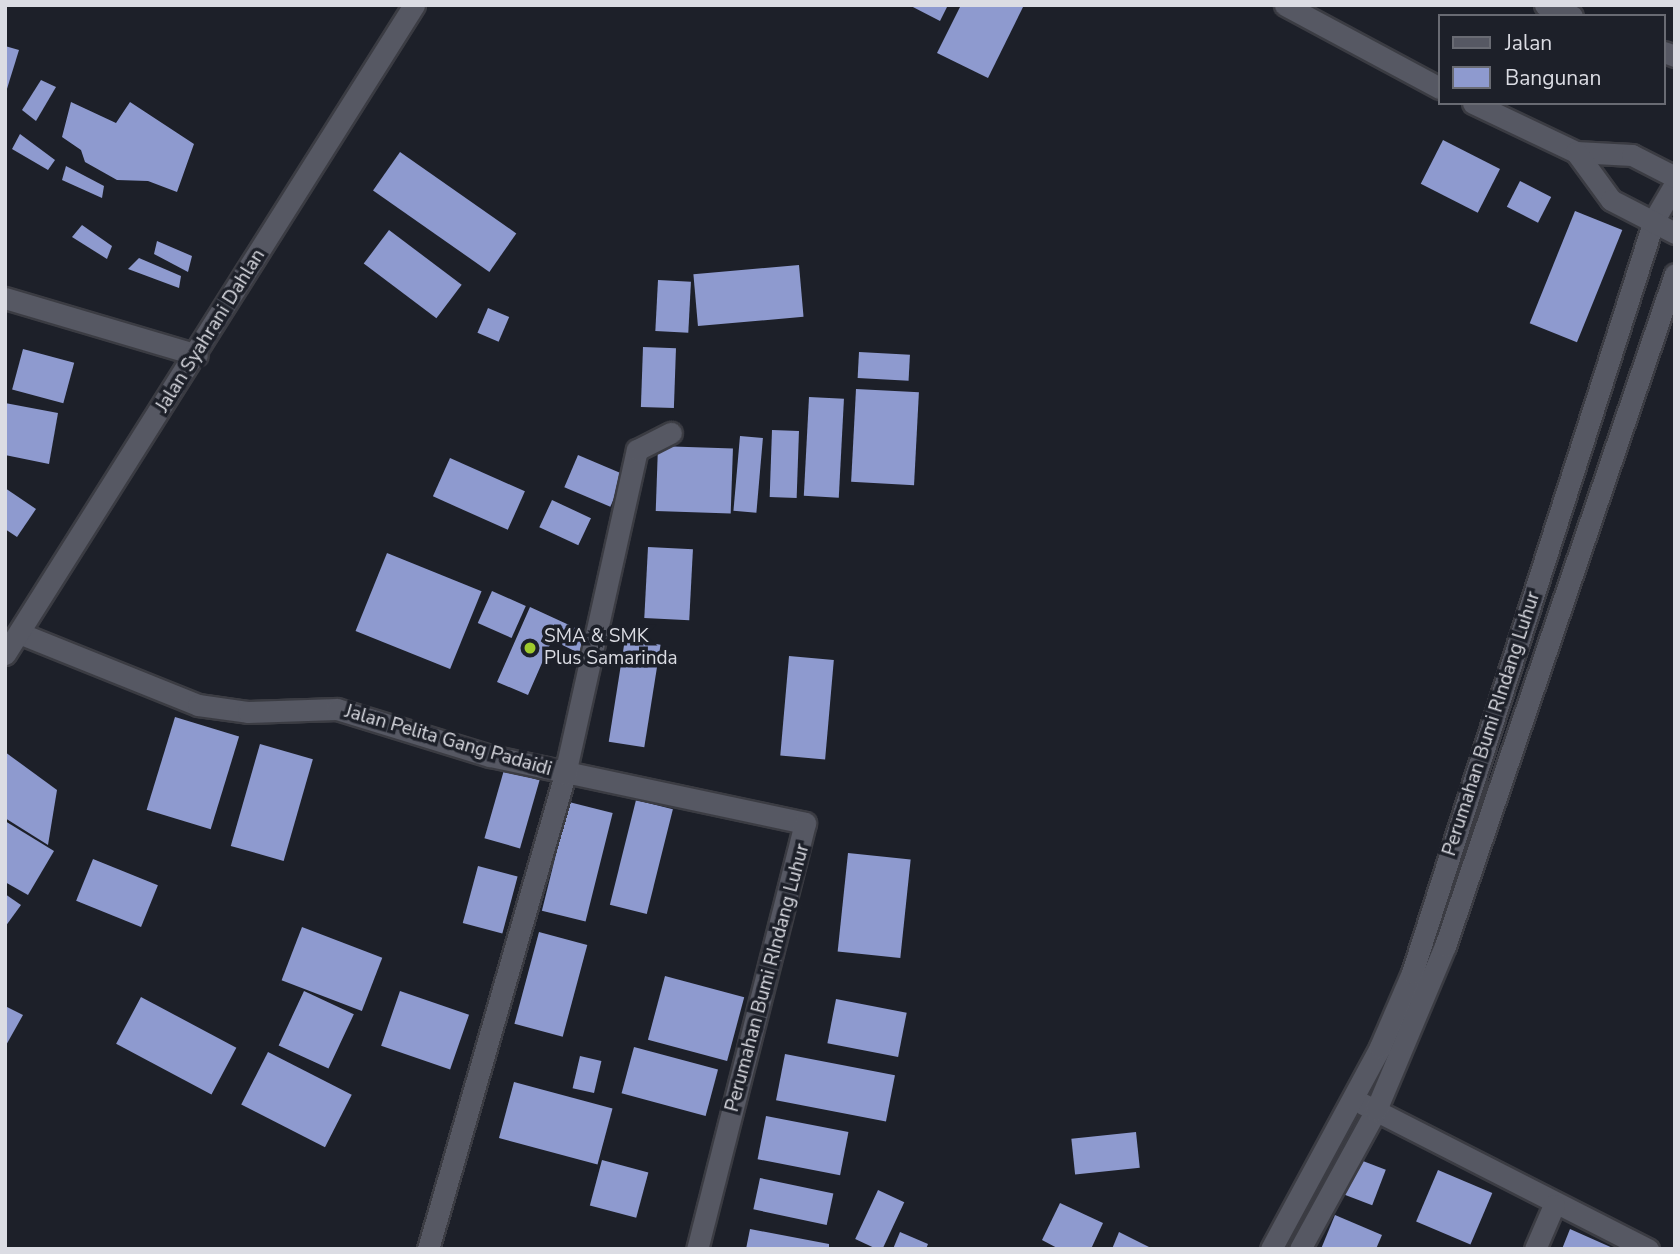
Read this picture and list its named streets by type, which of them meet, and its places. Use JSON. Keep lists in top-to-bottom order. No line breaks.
{"streets":{"street":["Jalan Syahrani Dahlan","Perumahan Bumi RIndang Luhur","Jalan Pelita Gang Padaidi"]},"crossings":[["Jalan Syahrani Dahlan","Jalan Pelita Gang Padaidi"],["Perumahan Bumi RIndang Luhur","Jalan Pelita Gang Padaidi"]],"places":["SMA & SMK Plus Samarinda"],"legend":["Jalan","Bangunan"]}
